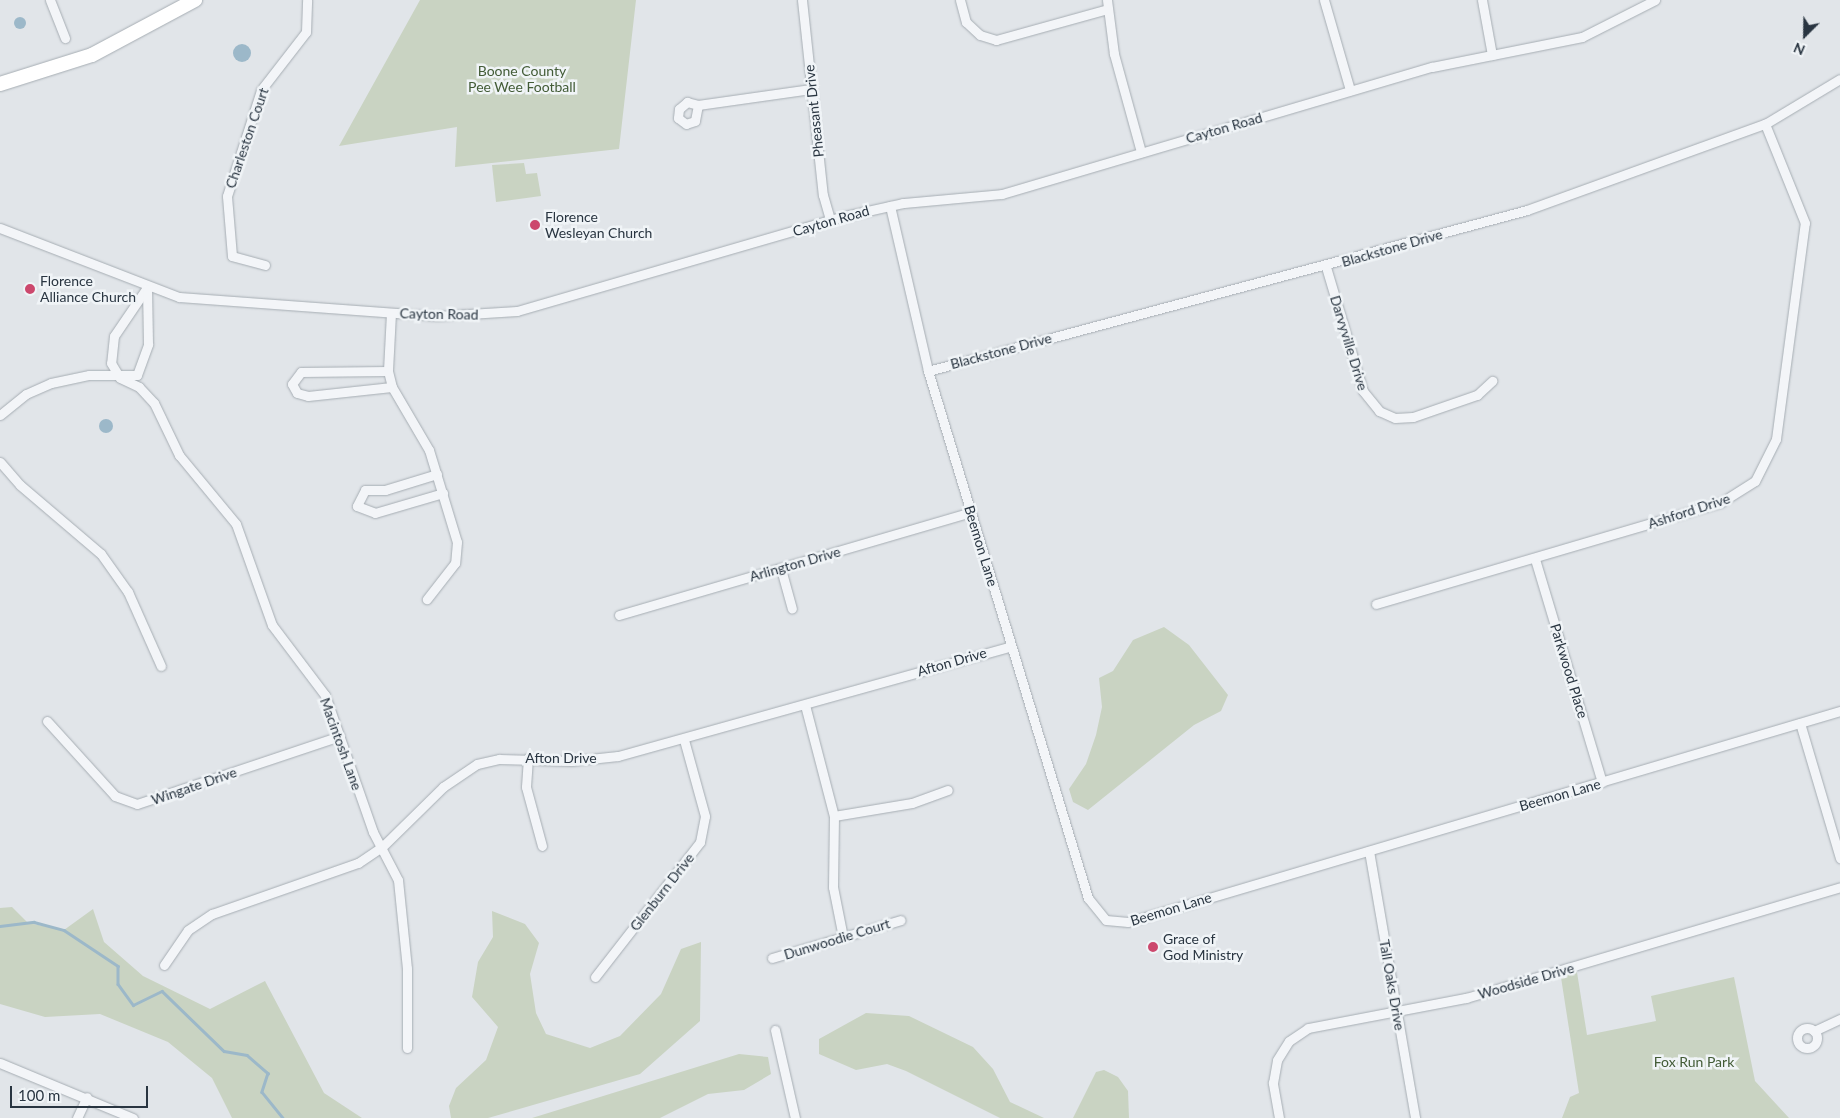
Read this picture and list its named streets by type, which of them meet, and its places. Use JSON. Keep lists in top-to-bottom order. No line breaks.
{"streets":{"street":["Pheasant Drive","Cayton Road","Charleston Court","Blackstone Drive","Darvyville Drive","Ashford Drive","Beemon Lane","Arlington Drive","Afton Drive","Parkwood Place","Macintosh Lane","Wingate Drive","Glenburn Drive","Dunwoodie Court","Woodside Drive","Tall Oaks Drive"]},"crossings":[["Pheasant Drive","Cayton Road"],["Cayton Road","Beemon Lane"],["Blackstone Drive","Darvyville Drive"],["Blackstone Drive","Ashford Drive"],["Blackstone Drive","Beemon Lane"],["Ashford Drive","Parkwood Place"],["Beemon Lane","Arlington Drive"],["Beemon Lane","Afton Drive"],["Beemon Lane","Parkwood Place"],["Beemon Lane","Tall Oaks Drive"],["Afton Drive","Macintosh Lane"],["Afton Drive","Glenburn Drive"],["Macintosh Lane","Wingate Drive"],["Woodside Drive","Tall Oaks Drive"]],"parks":["Boone County Pee Wee Football","Fox Run Park"],"places":["Florence Wesleyan Church","Florence Alliance Church","Grace of God Ministry"],"scale_bar":"100 m","north":"bottom left"}
